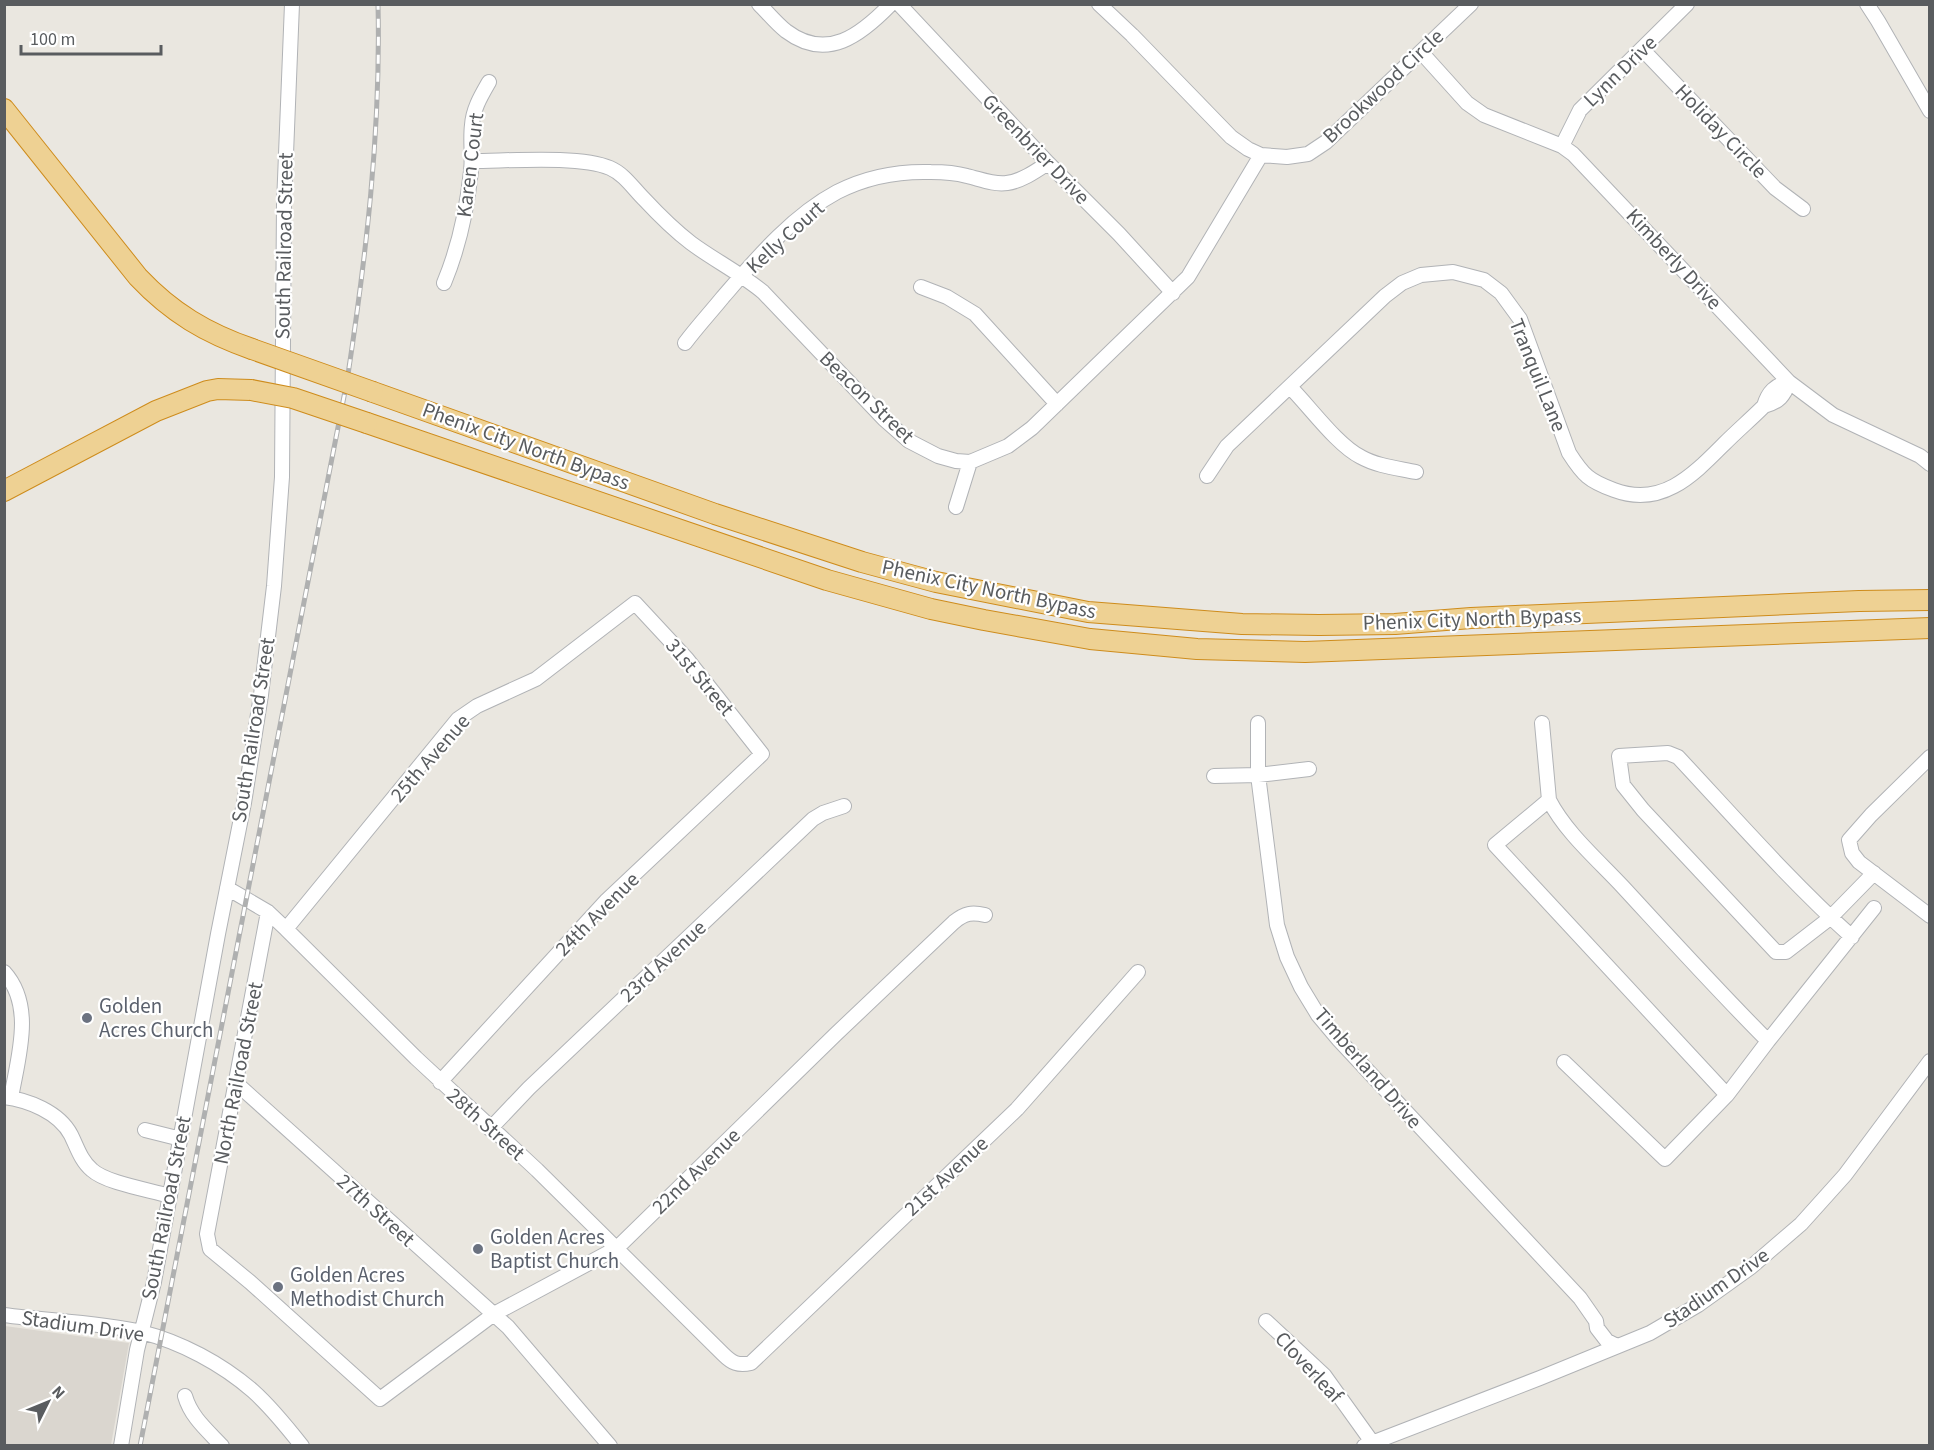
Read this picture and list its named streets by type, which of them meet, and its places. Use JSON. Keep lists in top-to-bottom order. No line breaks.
{"streets":{"highway":["Phenix City North Bypass"],"street":["Lynn Drive","Brookwood Circle","Holiday Circle","Greenbrier Drive","Karen Court","Kelly Court","South Railroad Street","Kimberly Drive","Tranquil Lane","Beacon Street","31st Street","25th Avenue","24th Avenue","23rd Avenue","Timberland Drive","North Railroad Street","28th Street","22nd Avenue","21st Avenue","27th Street","Stadium Drive","Cloverleaf"]},"crossings":[["Lynn Drive","Holiday Circle"],["Lynn Drive","Kimberly Drive"],["Brookwood Circle","Kimberly Drive"],["Greenbrier Drive","Kelly Court"],["Karen Court","Beacon Street"],["Kelly Court","Beacon Street"],["South Railroad Street","28th Street"],["South Railroad Street","Stadium Drive"],["Kimberly Drive","Tranquil Lane"],["31st Street","25th Avenue"],["31st Street","24th Avenue"],["25th Avenue","28th Street"],["24th Avenue","28th Street"],["23rd Avenue","28th Street"],["Timberland Drive","Stadium Drive"],["North Railroad Street","28th Street"],["North Railroad Street","22nd Avenue"],["North Railroad Street","27th Street"],["28th Street","22nd Avenue"],["28th Street","21st Avenue"],["22nd Avenue","27th Street"],["Stadium Drive","Cloverleaf"]],"places":["Golden Acres Church","Golden Acres Baptist Church","Golden Acres Methodist Church"],"scale_bar":"100 m","north":"top right"}
